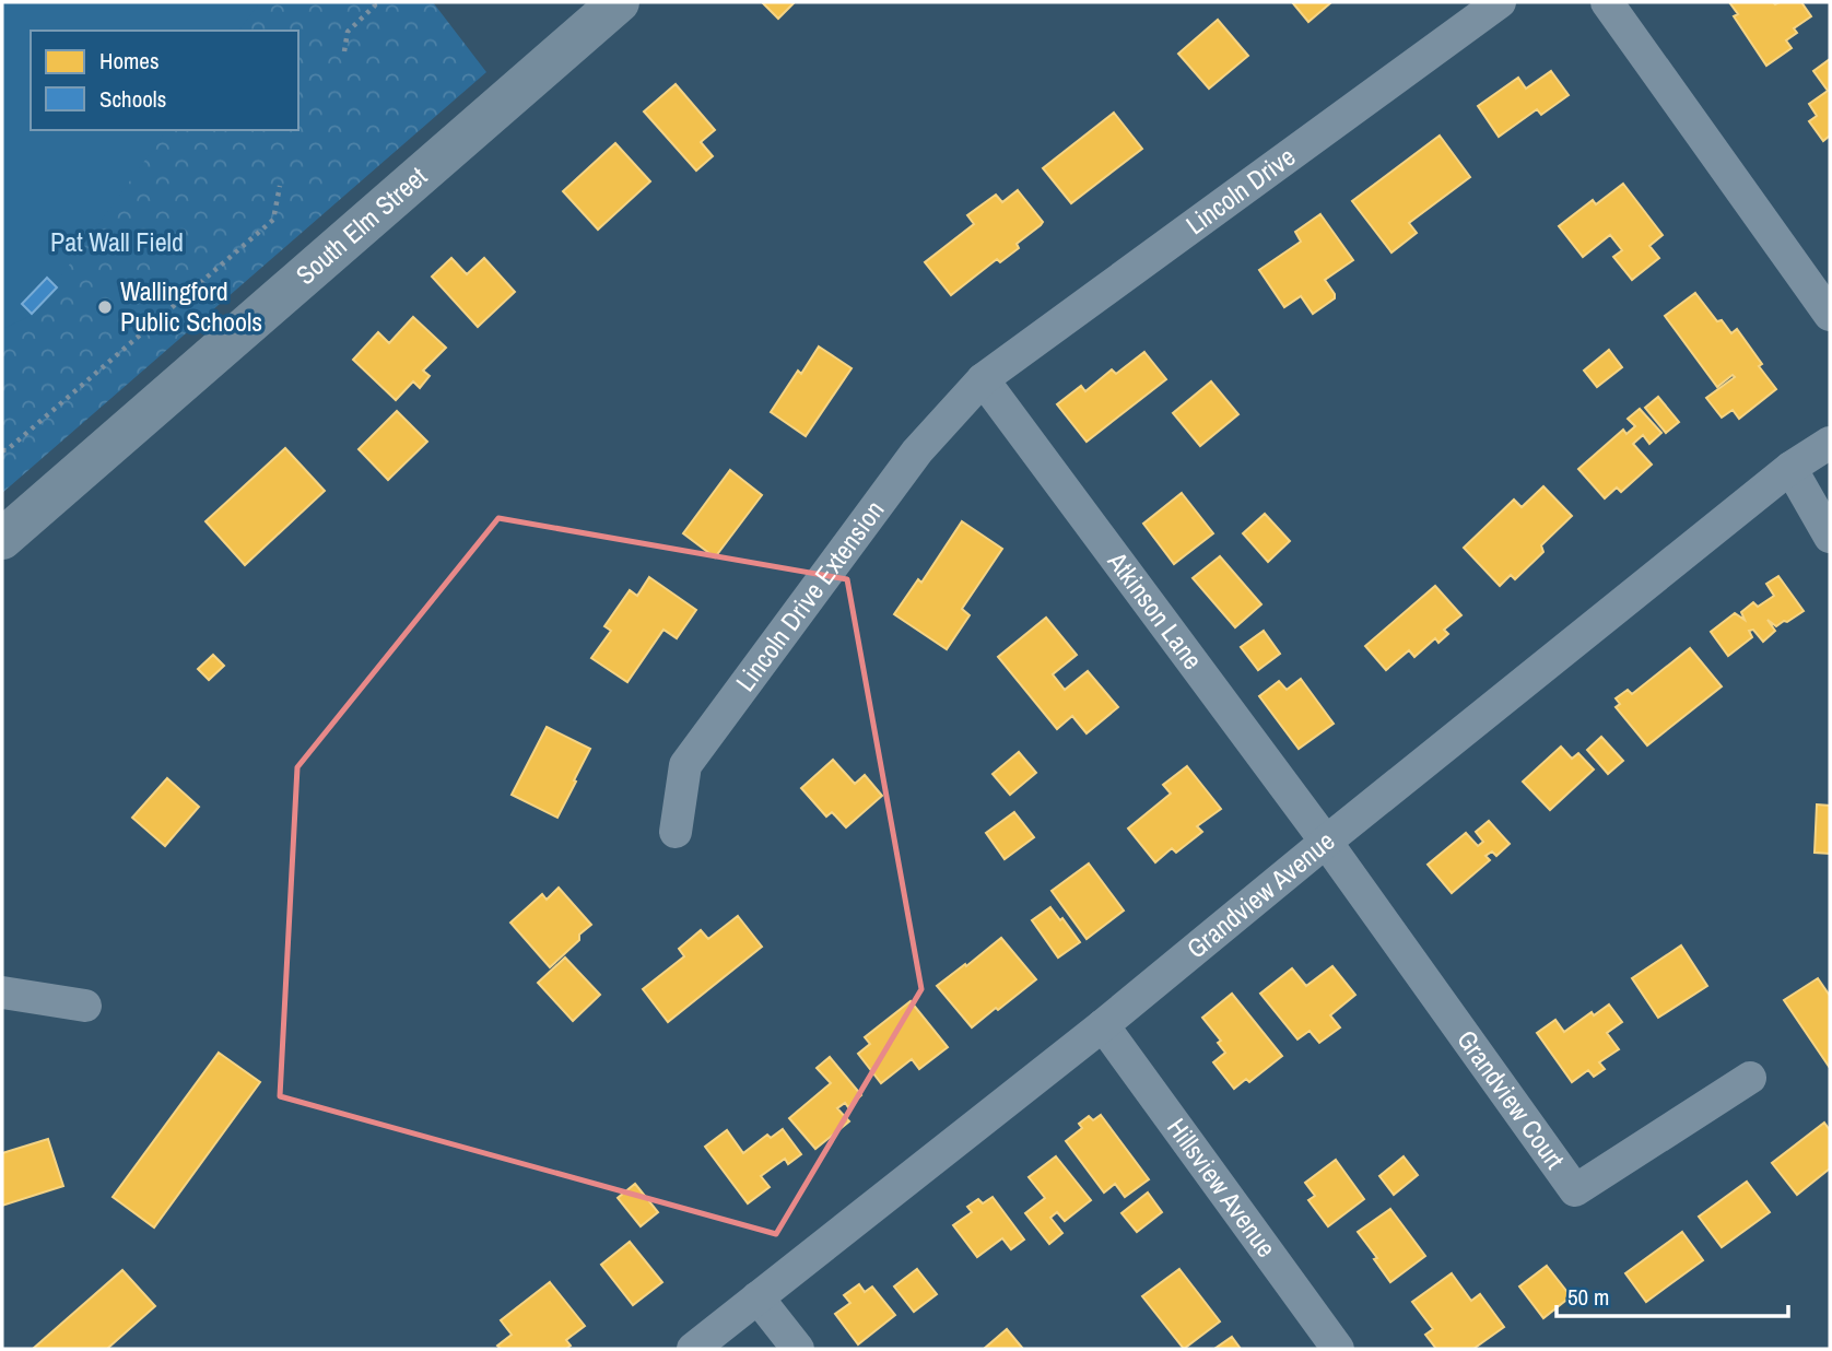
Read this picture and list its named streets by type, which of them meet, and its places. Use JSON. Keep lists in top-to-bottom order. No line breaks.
{"streets":{"main road":["South Elm Street"],"street":["Lincoln Drive","Lincoln Drive Extension","Atkinson Lane","Grandview Avenue","Grandview Court","Hillsview Avenue"]},"crossings":[["Lincoln Drive","Lincoln Drive Extension"],["Lincoln Drive","Atkinson Lane"],["Lincoln Drive Extension","Atkinson Lane"],["Atkinson Lane","Grandview Avenue"],["Atkinson Lane","Grandview Court"],["Grandview Avenue","Grandview Court"],["Grandview Avenue","Hillsview Avenue"]],"parks":["Pat Wall Field"],"places":["Wallingford Public Schools"],"legend":["Homes","Schools"],"scale_bar":"50 m"}
